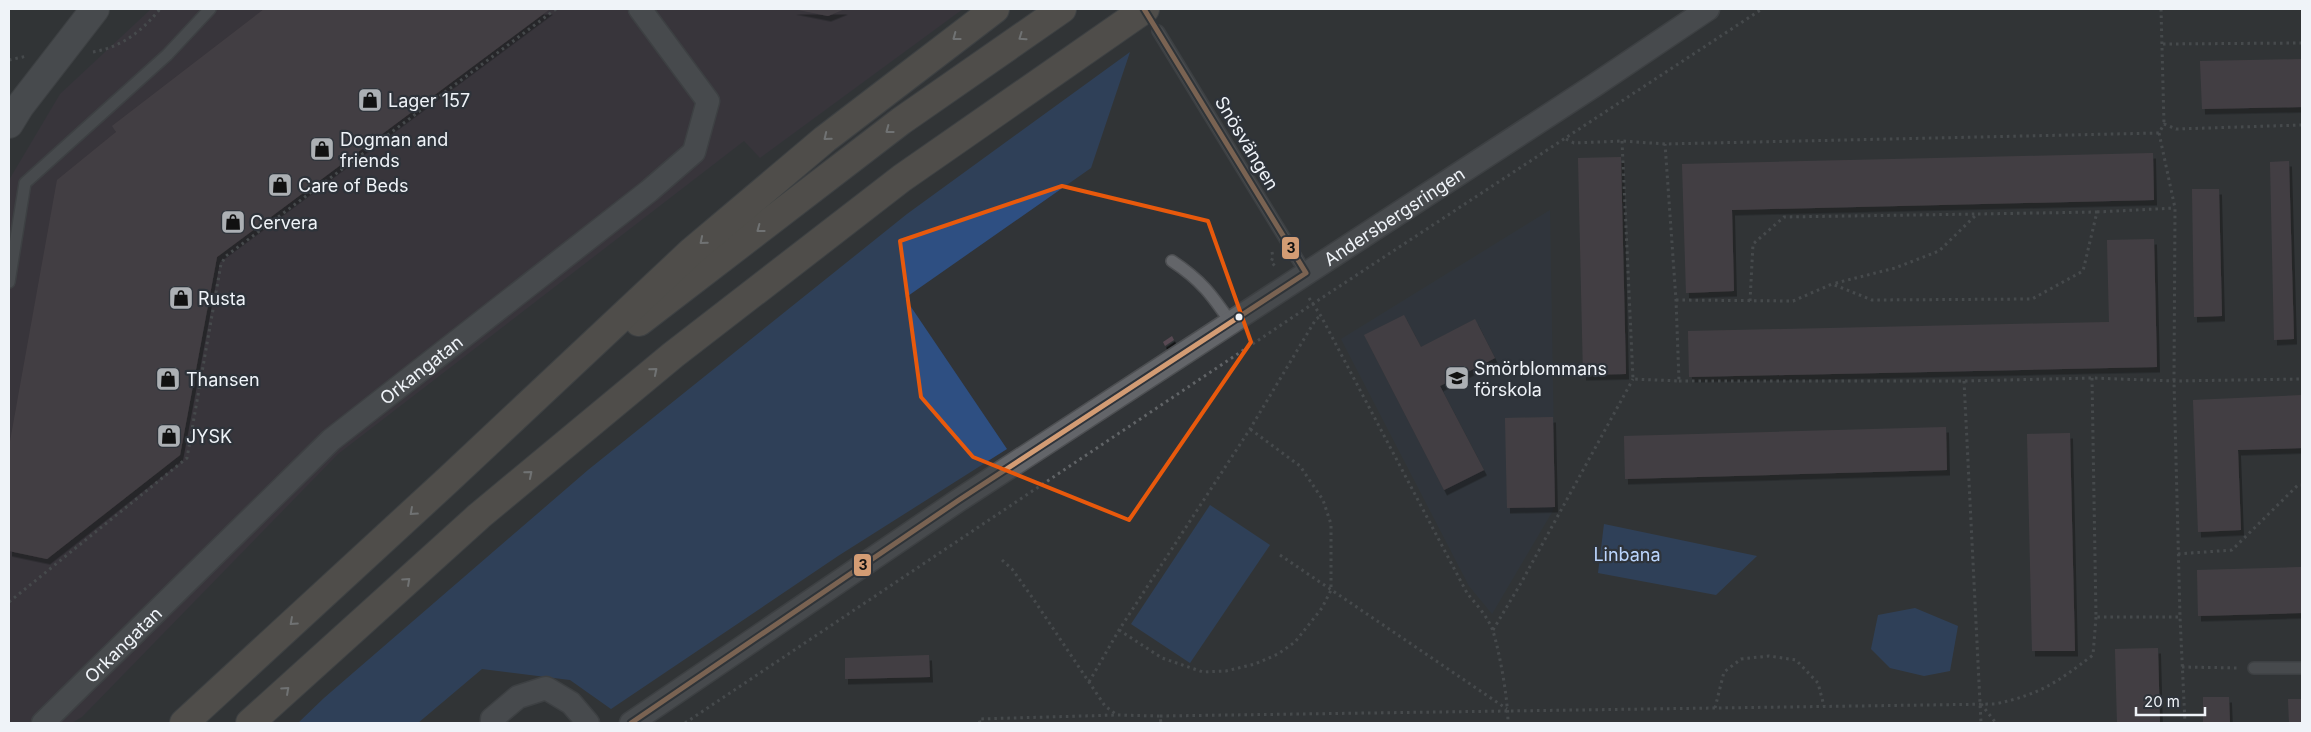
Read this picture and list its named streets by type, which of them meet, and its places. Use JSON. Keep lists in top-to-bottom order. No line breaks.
{"streets":{"street":["Andersbergsringen","Orkangatan"],"lane":["Snösvängen"]},"crossings":[["Snösvängen","Andersbergsringen"]],"parks":["Linbana"],"places":{"shop":["Lager 157","Dogman and friends","Care of Beds","Cervera","Rusta","Thansen","JYSK"],"school or university":["Smörblommans förskola"]},"lines":["transit line 3"],"scale_bar":"20 m"}
